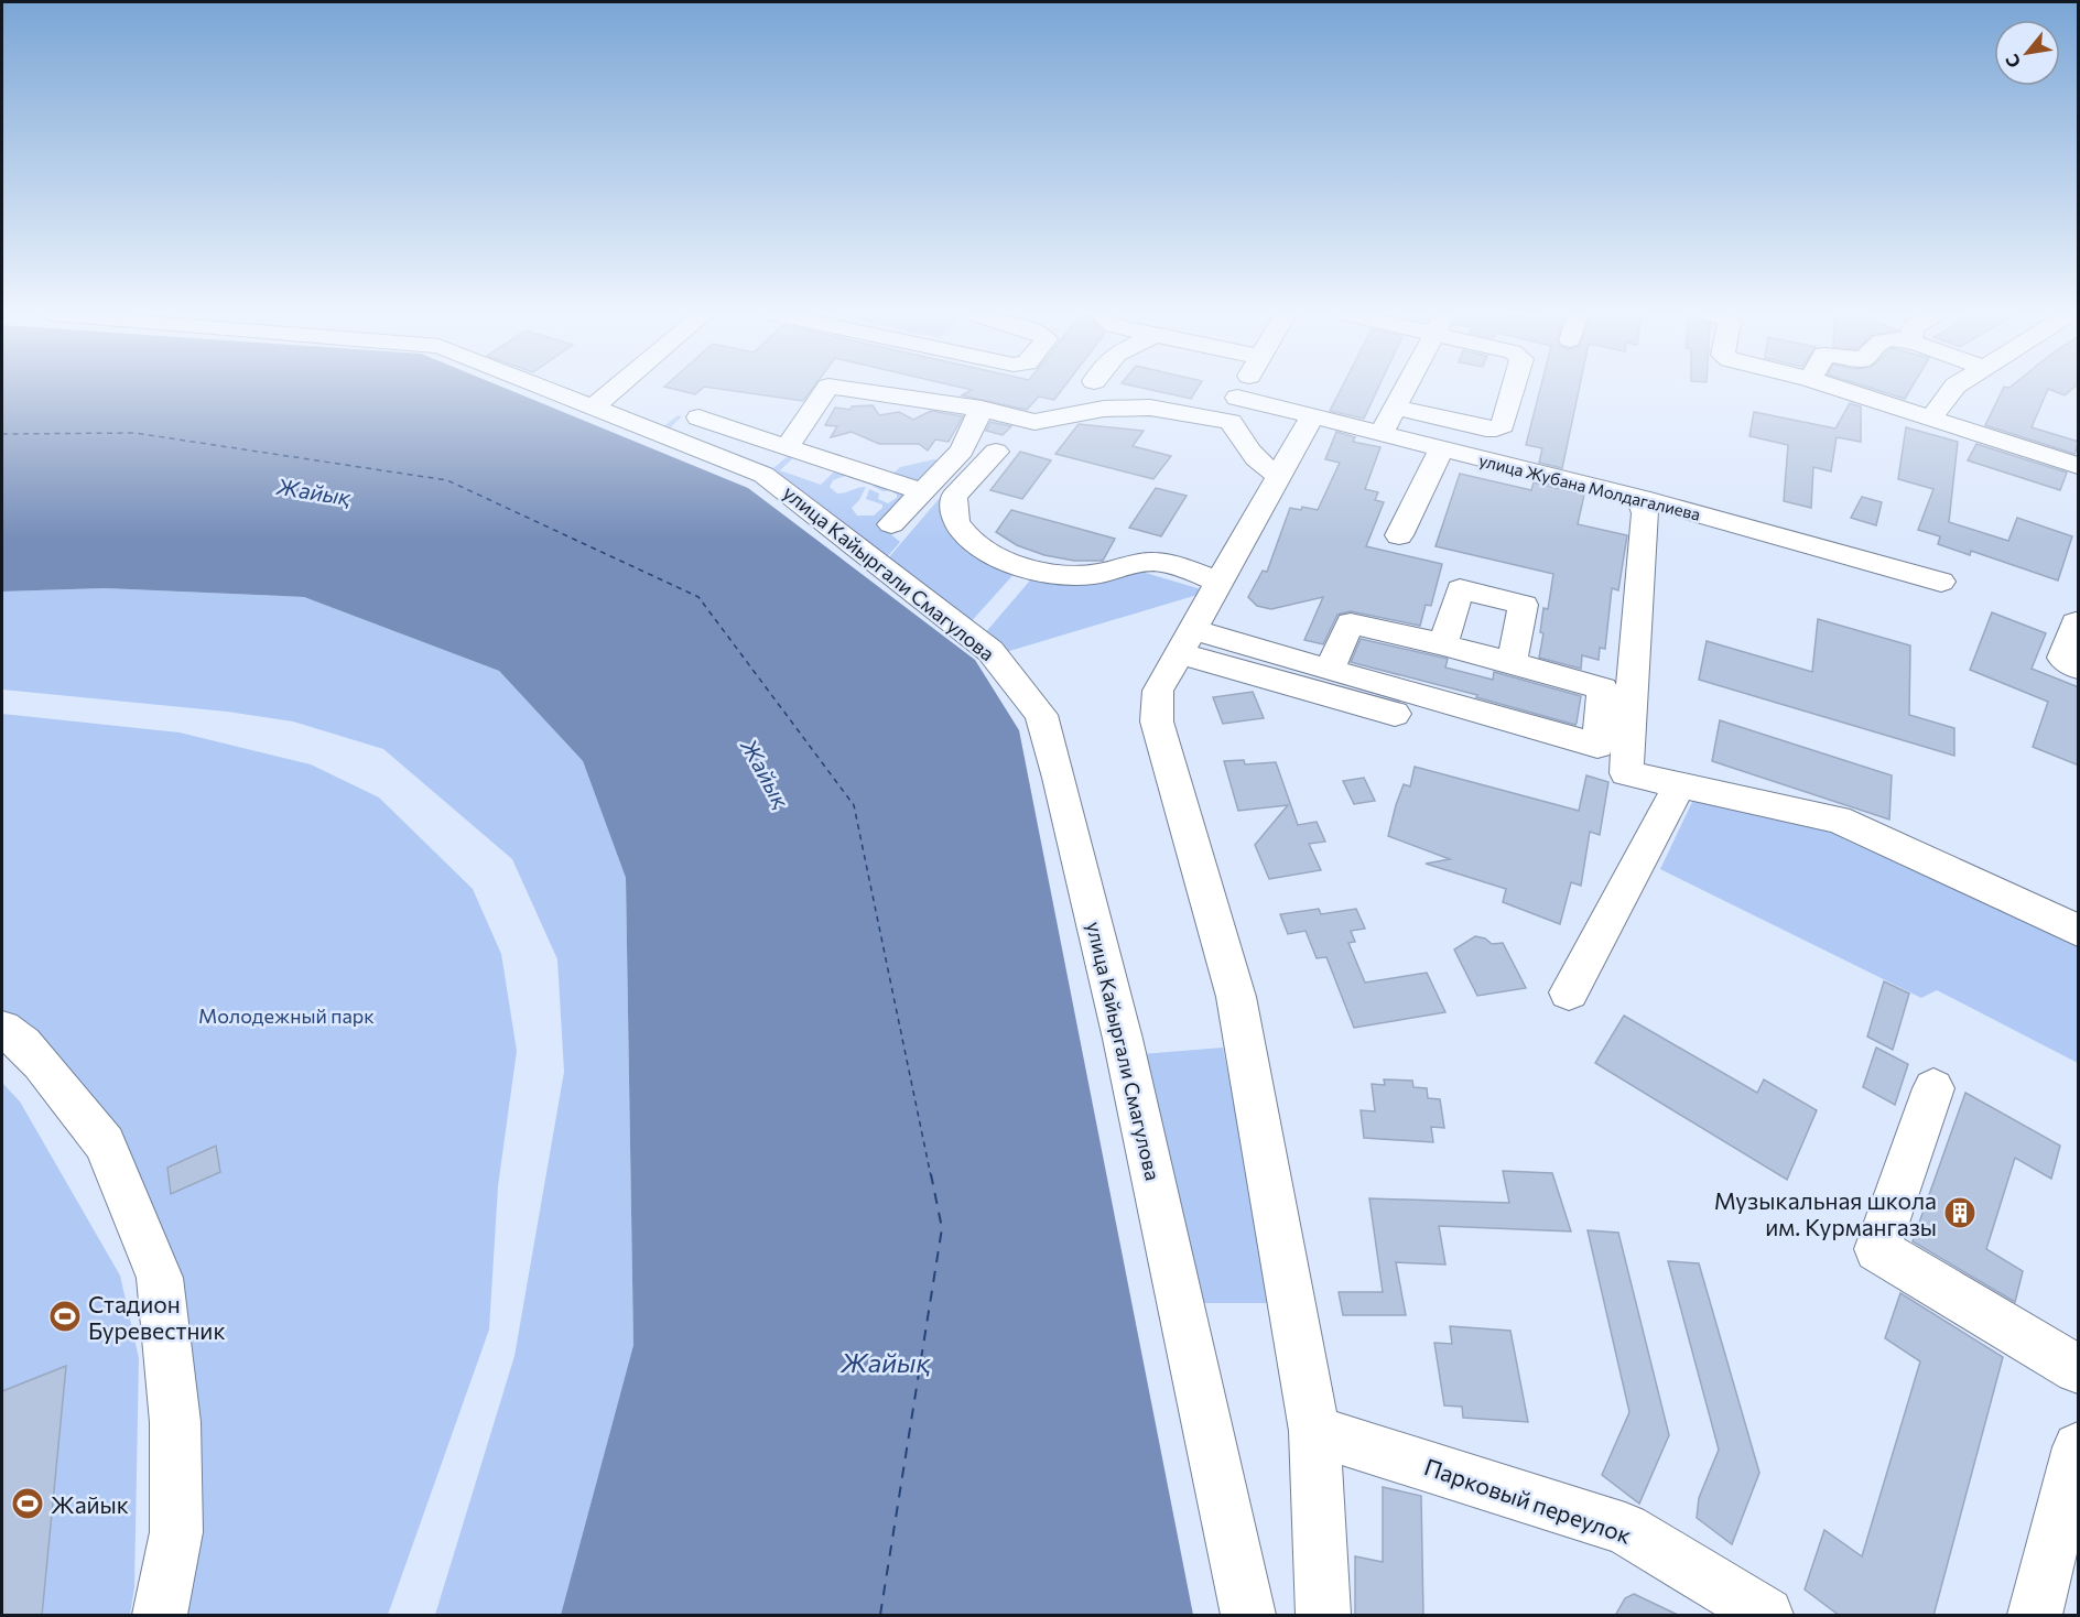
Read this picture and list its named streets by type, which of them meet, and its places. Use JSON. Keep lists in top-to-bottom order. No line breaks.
{"streets":{"street":["улица Жубана Молдагалиева","улица Кайыргали Смагулова","Парковый переулок"]},"water":["Жайық"],"parks":["Молодежный парк"],"places":{"building":["Музыкальная школа им. Курмангазы"],"sports":["Стадион Буревестник","Жайык"]},"north":"bottom left"}
